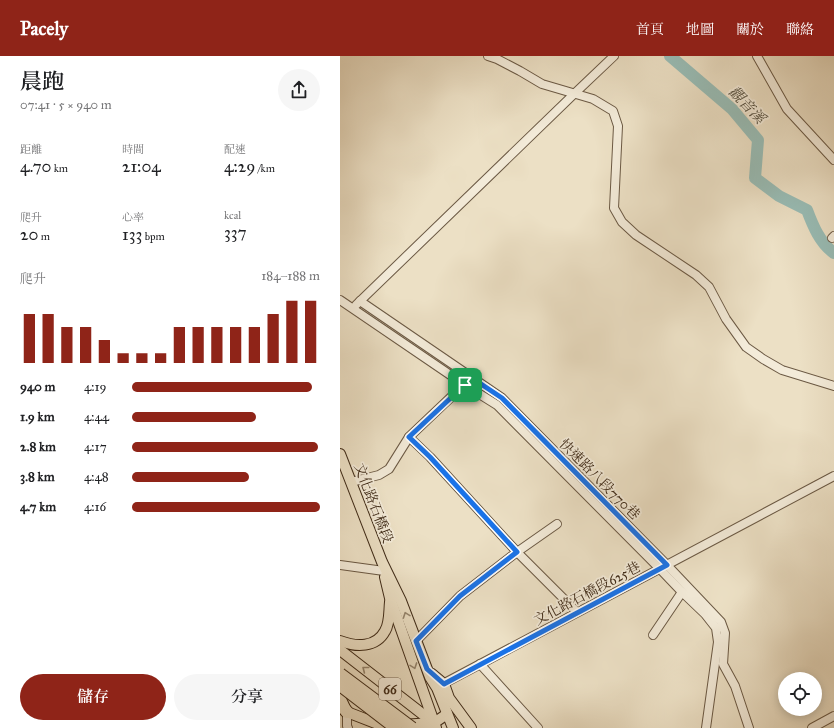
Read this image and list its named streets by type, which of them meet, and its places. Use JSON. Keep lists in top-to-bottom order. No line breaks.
{"streets":{"highway":["66"],"main road":["文化路石橋段"],"street":["快速路八段770巷","文化路石橋段625巷"]},"crossings":[["快速路八段770巷","文化路石橋段625巷"],["文化路石橋段","文化路石橋段625巷"],["文化路石橋段","66"]],"water":["觀音溪"],"page":{"header":"Pacely","nav":["首頁","地圖","關於","聯絡"],"heading":["晨跑","07:41 · 5 × 940 m"],"stats":[["距離","4.70 km"],["時間","21:04"],["配速","4:29 /km"],["爬升","20 m"],["心率","133 bpm"],["kcal","337"]],"chart":["爬升","184–188 m"],"list":[{"name":"940 m","note":"4:19"},{"name":"1.9 km","note":"4:44"},{"name":"2.8 km","note":"4:17"},{"name":"3.8 km","note":"4:48"},{"name":"4.7 km","note":"4:16"}],"buttons":["儲存","分享"]}}
